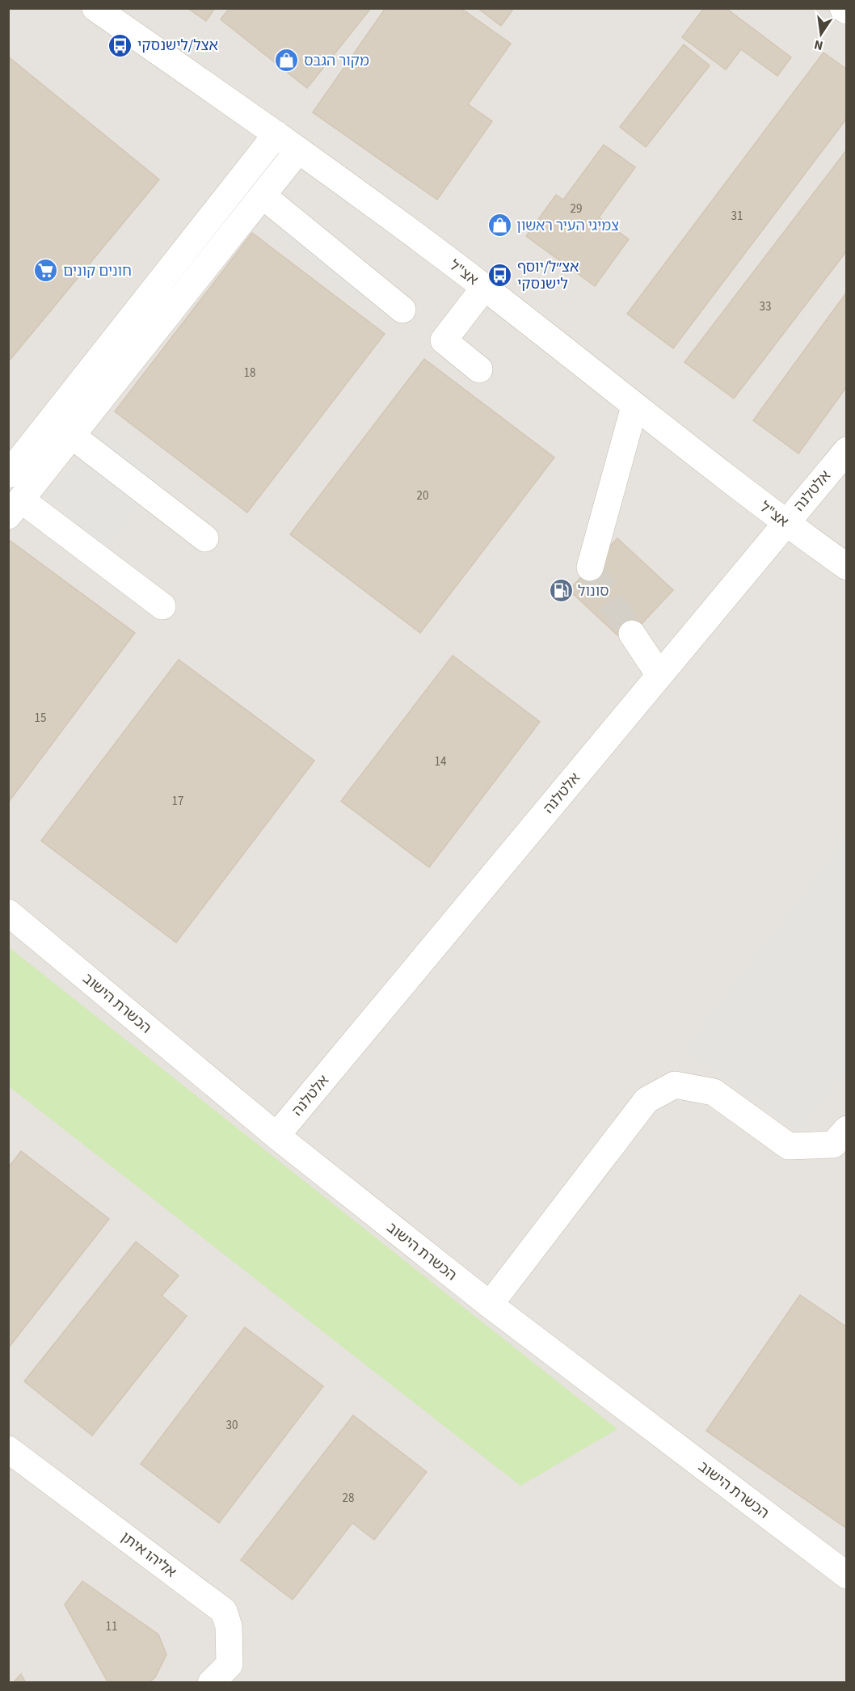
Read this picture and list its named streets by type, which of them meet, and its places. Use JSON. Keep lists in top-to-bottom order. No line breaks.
{"streets":{"street":["אצ\"ל","אלטלנה","הכשרת הישוב","אליהו איתן"]},"crossings":[["אצ\"ל","אלטלנה"],["אלטלנה","הכשרת הישוב"]],"places":{"bus stop":["אצל/לישנסקי","אצ״ל/יוסף לישנסקי"],"shop":["מקור הגבס","צמיגי העיר ראשון"],"supermarket":["חונים קונים"],"fuel station":["סונול"]},"house_numbers":["29","31","33","18","20","15","14","17","30","28","11"],"north":"bottom"}
